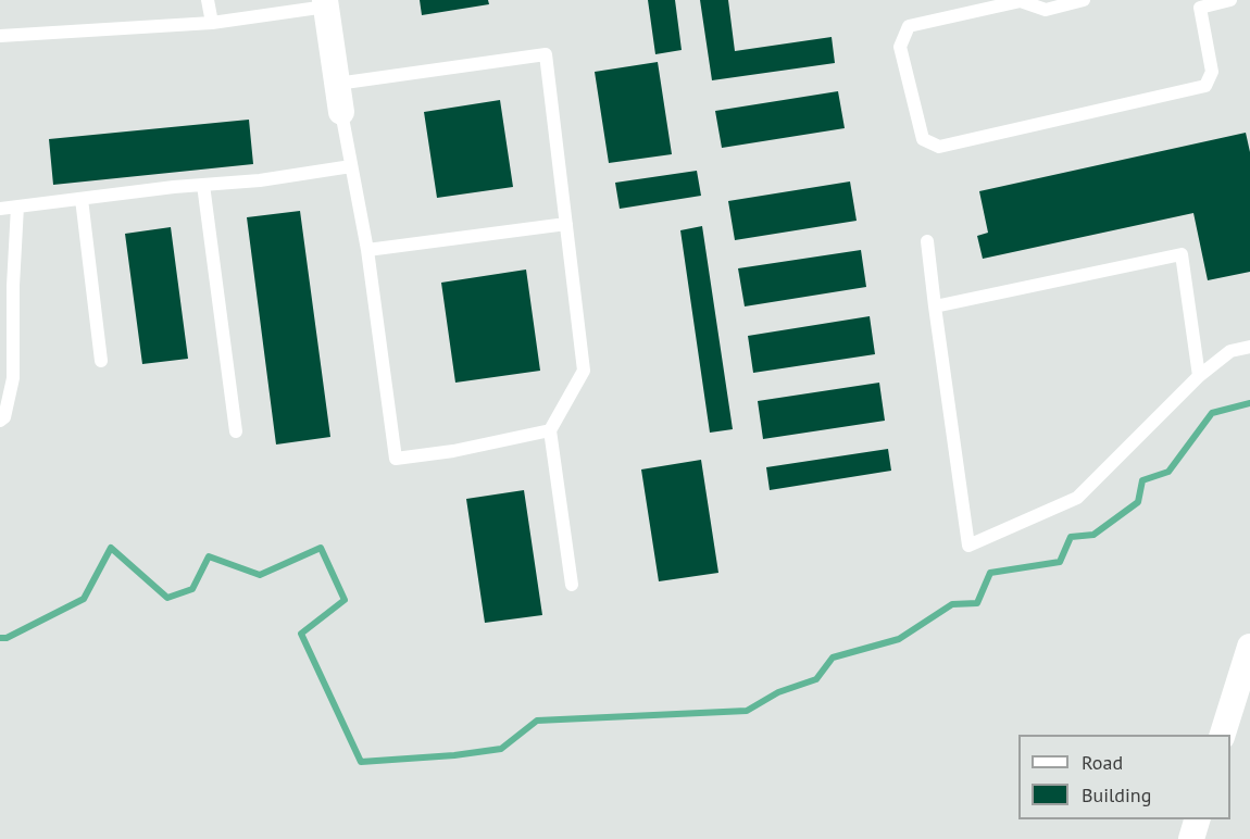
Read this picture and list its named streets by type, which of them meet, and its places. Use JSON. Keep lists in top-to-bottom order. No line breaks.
{"legend":["Road","Building"]}
